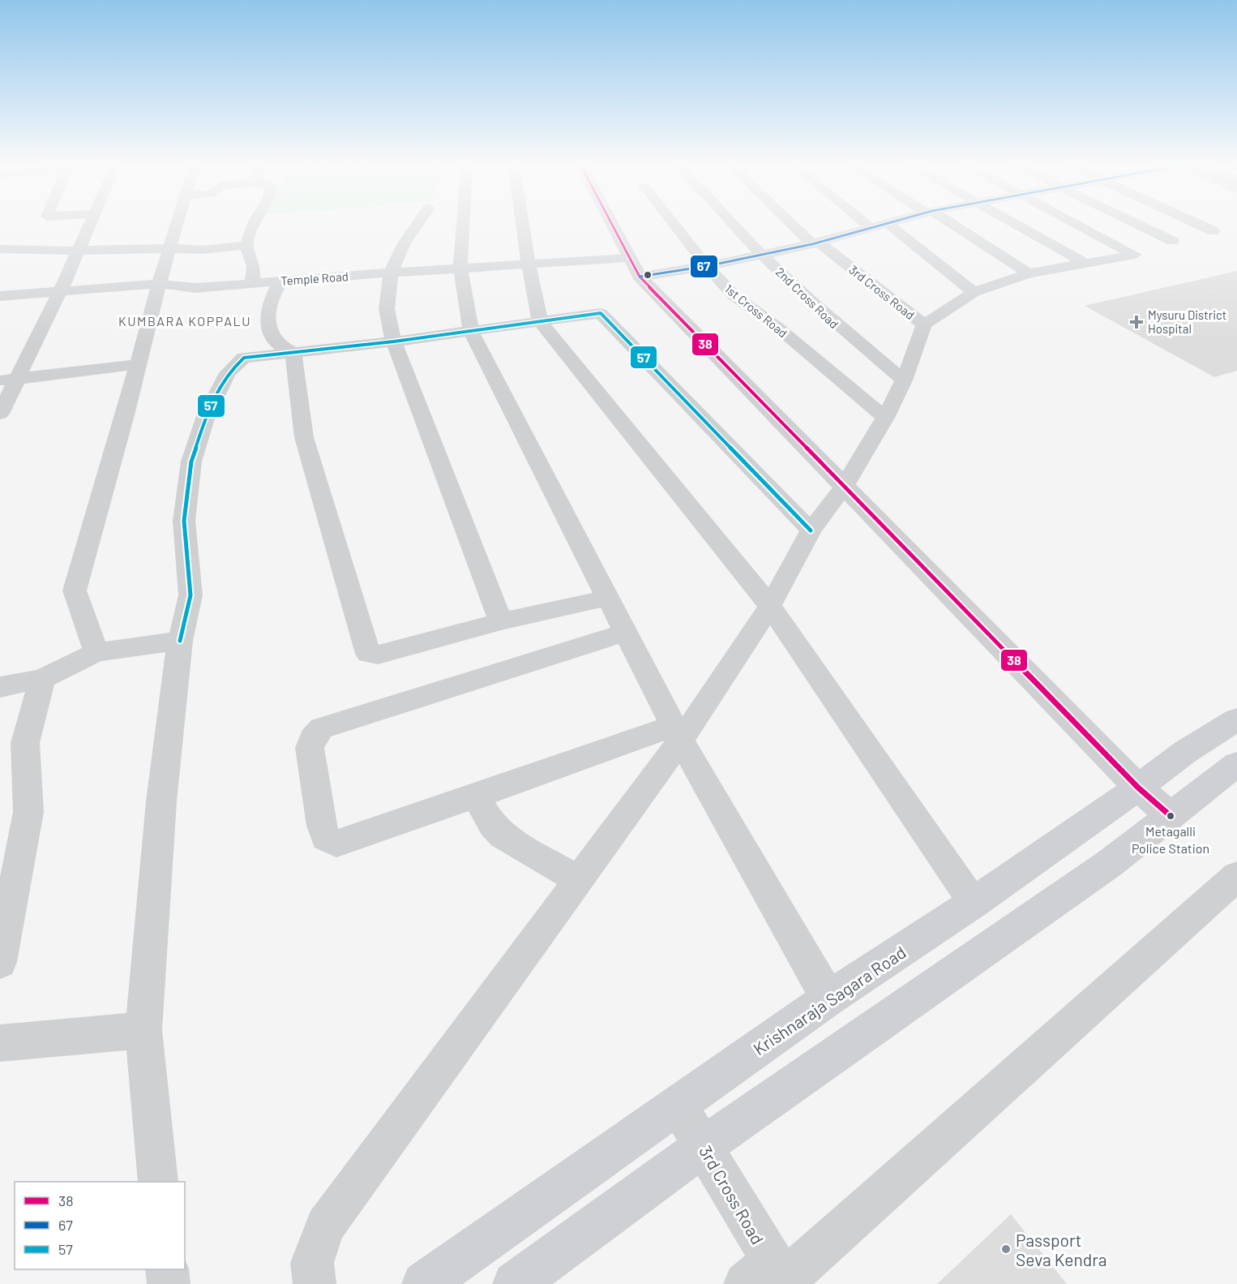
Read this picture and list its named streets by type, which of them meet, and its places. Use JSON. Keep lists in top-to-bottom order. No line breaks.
{"streets":{"main road":["Krishnaraja Sagara Road"],"street":["Temple Road","3rd Cross Road","2nd Cross Road","1st Cross Road"]},"crossings":[["Temple Road","3rd Cross Road"],["Temple Road","2nd Cross Road"],["Temple Road","1st Cross Road"],["3rd Cross Road","Krishnaraja Sagara Road"]],"districts":["KUMBARA KOPPALU"],"places":{"health":["Mysuru District Hospital"],"other":["Metagalli Police Station","Passport Seva Kendra"]},"lines":["transit line 38","transit line 67","transit line 57"],"legend":["38","67","57"]}
